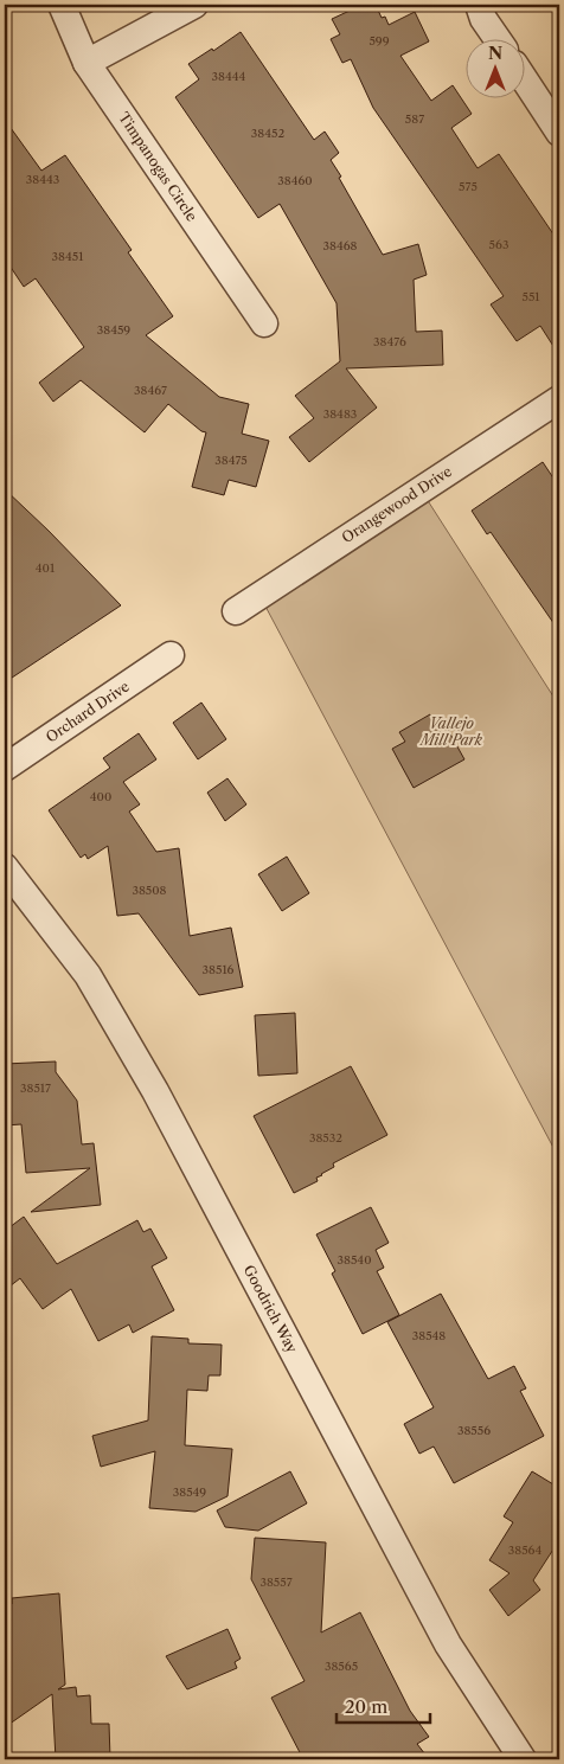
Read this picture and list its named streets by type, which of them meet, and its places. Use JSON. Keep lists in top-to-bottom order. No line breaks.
{"streets":{"street":["Timpanogas Circle","Orangewood Drive","Orchard Drive","Goodrich Way"]},"parks":["Vallejo Mill Park"],"house_numbers":["599","38444","587","38452","38443","38460","575","563","38468","38451","551","38459","38476","38467","38483","38475","401","400","38508","38516","38517","38532","38540","38548","38556","38549","38564","38557","38565"],"scale_bar":"20 m","north":"top"}
